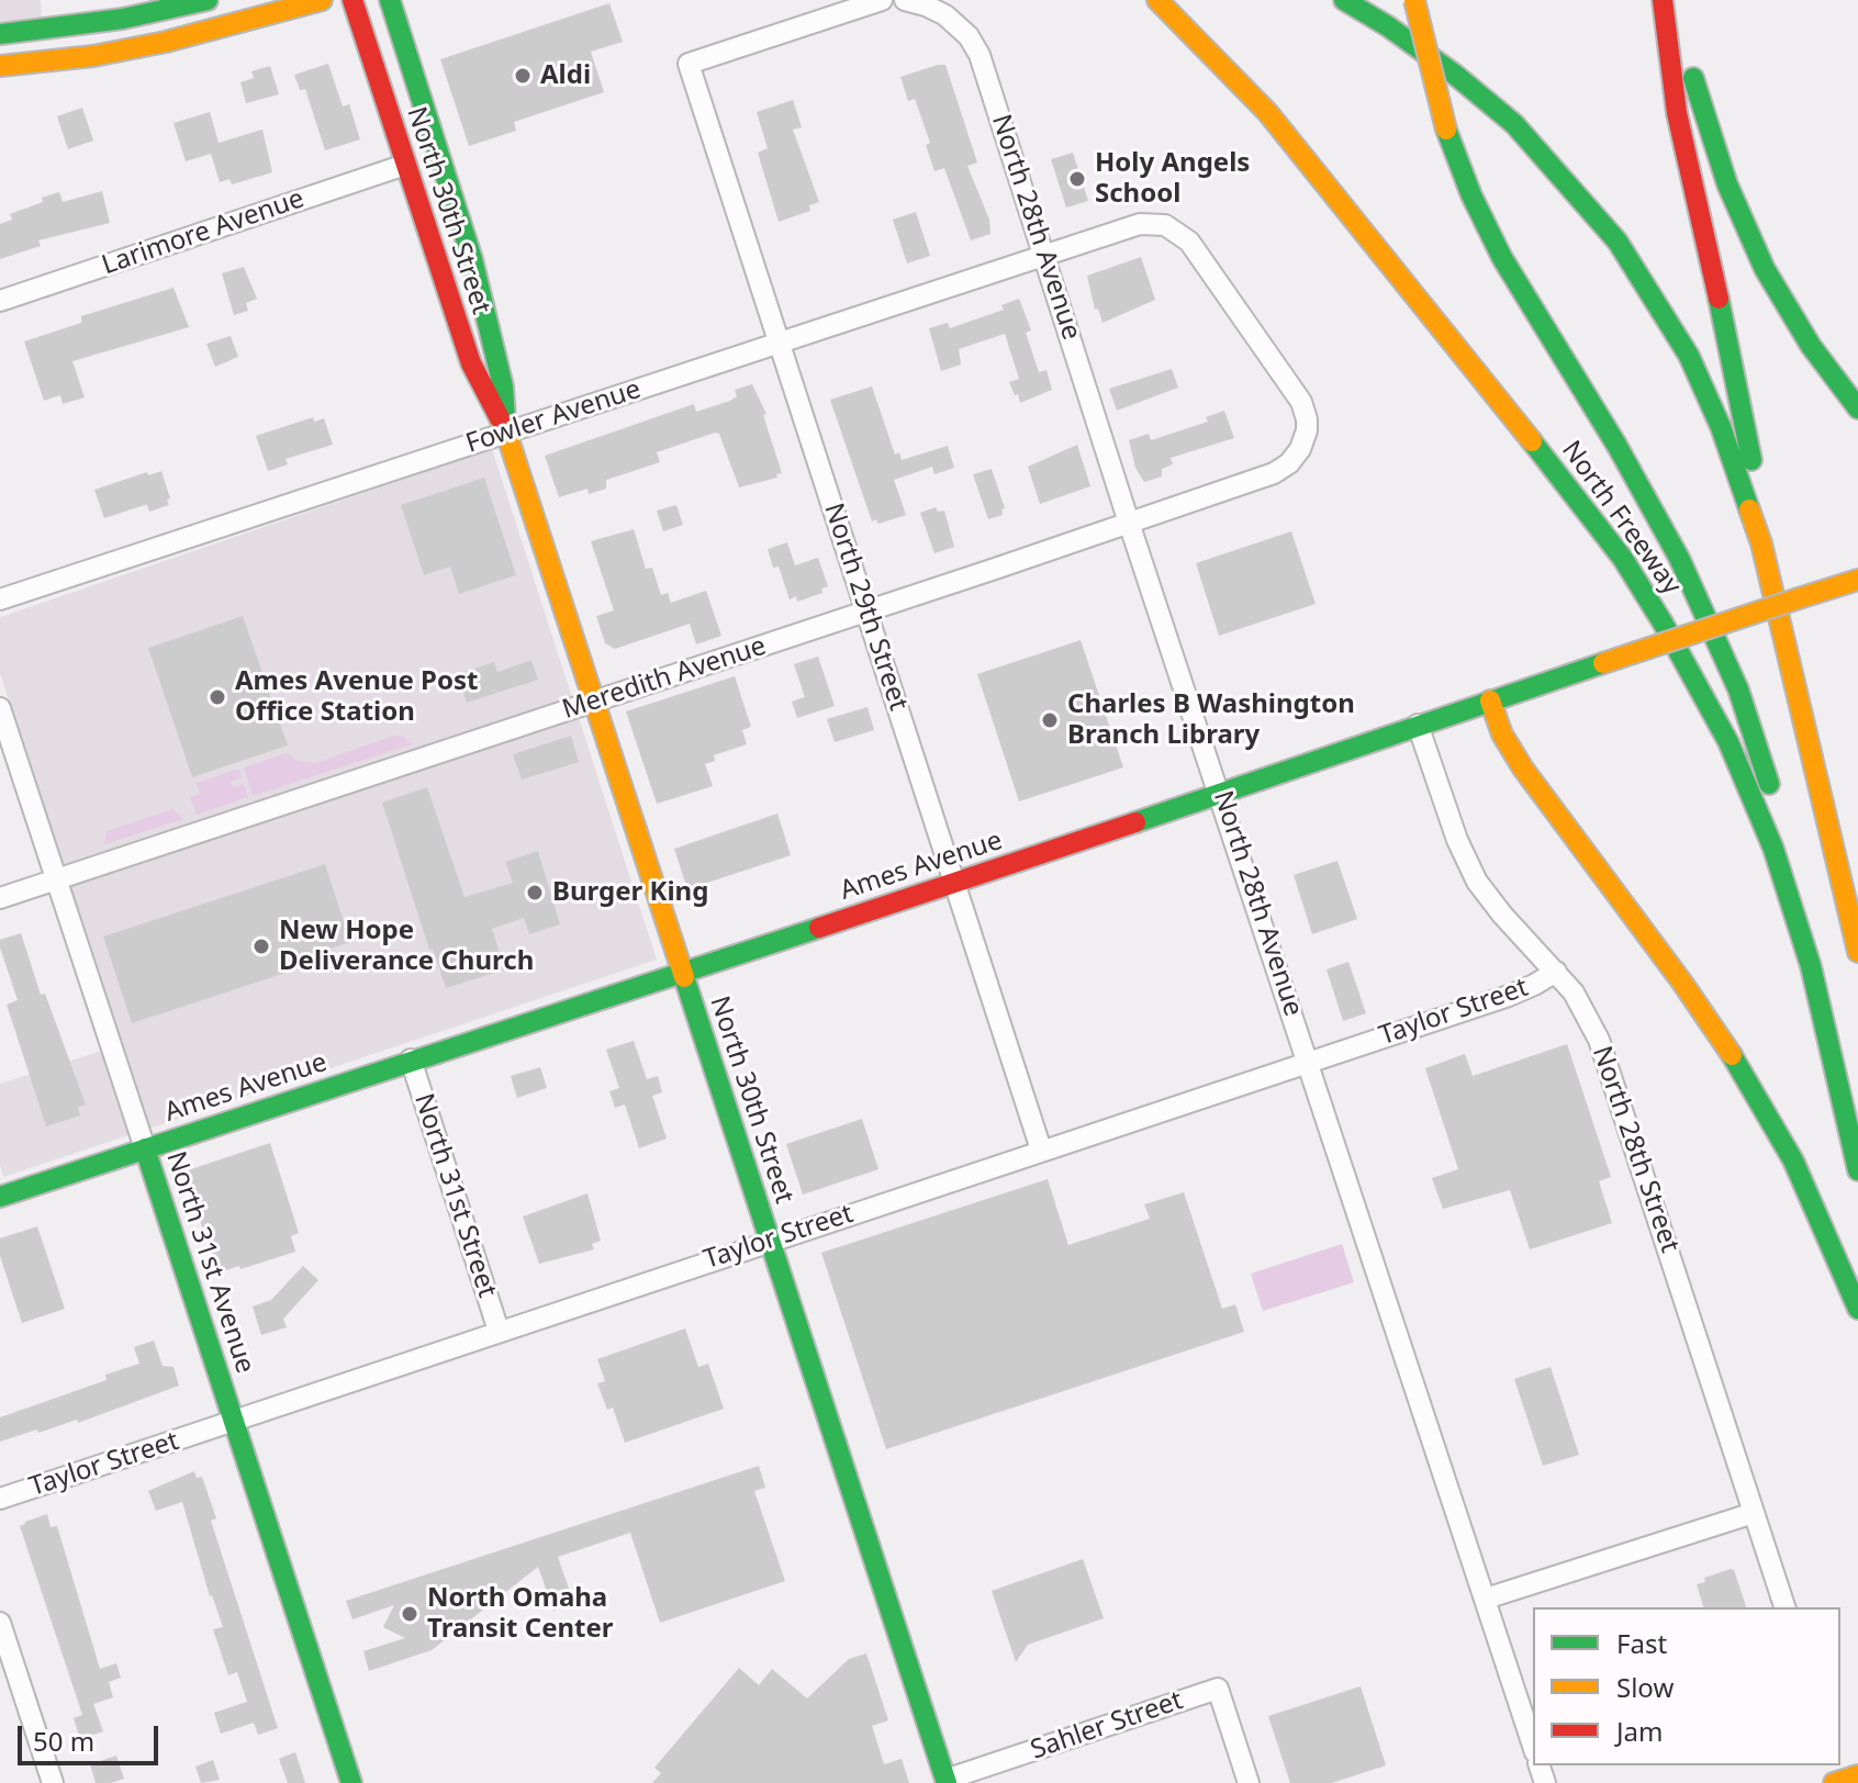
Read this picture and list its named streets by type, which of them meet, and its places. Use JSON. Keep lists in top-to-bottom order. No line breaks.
{"streets":{"main road":["North 30th Street","North Freeway","Ames Avenue","North 31st Avenue"],"street":["North 28th Avenue","Larimore Avenue","Fowler Avenue","North 29th Street","Meredith Avenue","Taylor Street","North 28th Street","North 31st Street","Sahler Street"]},"crossings":[["North 30th Street","Larimore Avenue"],["North 30th Street","Fowler Avenue"],["North 30th Street","Meredith Avenue"],["North 30th Street","Ames Avenue"],["North 30th Street","Taylor Street"],["North 30th Street","Sahler Street"],["North 28th Avenue","Fowler Avenue"],["North 28th Avenue","Meredith Avenue"],["North 28th Avenue","Ames Avenue"],["North 28th Avenue","Taylor Street"],["Fowler Avenue","North 29th Street"],["Fowler Avenue","Meredith Avenue"],["North 29th Street","Meredith Avenue"],["North 29th Street","Ames Avenue"],["North 29th Street","Taylor Street"],["Meredith Avenue","North 31st Avenue"],["Ames Avenue","North 28th Street"],["Ames Avenue","North 31st Street"],["Ames Avenue","North 31st Avenue"],["Taylor Street","North 28th Street"],["Taylor Street","North 31st Street"],["Taylor Street","North 31st Avenue"]],"places":["Aldi","Holy Angels School","Ames Avenue Post Office Station","Charles B Washington Branch Library","Burger King","New Hope Deliverance Church","North Omaha Transit Center"],"legend":["Fast","Slow","Jam"],"scale_bar":"50 m"}
